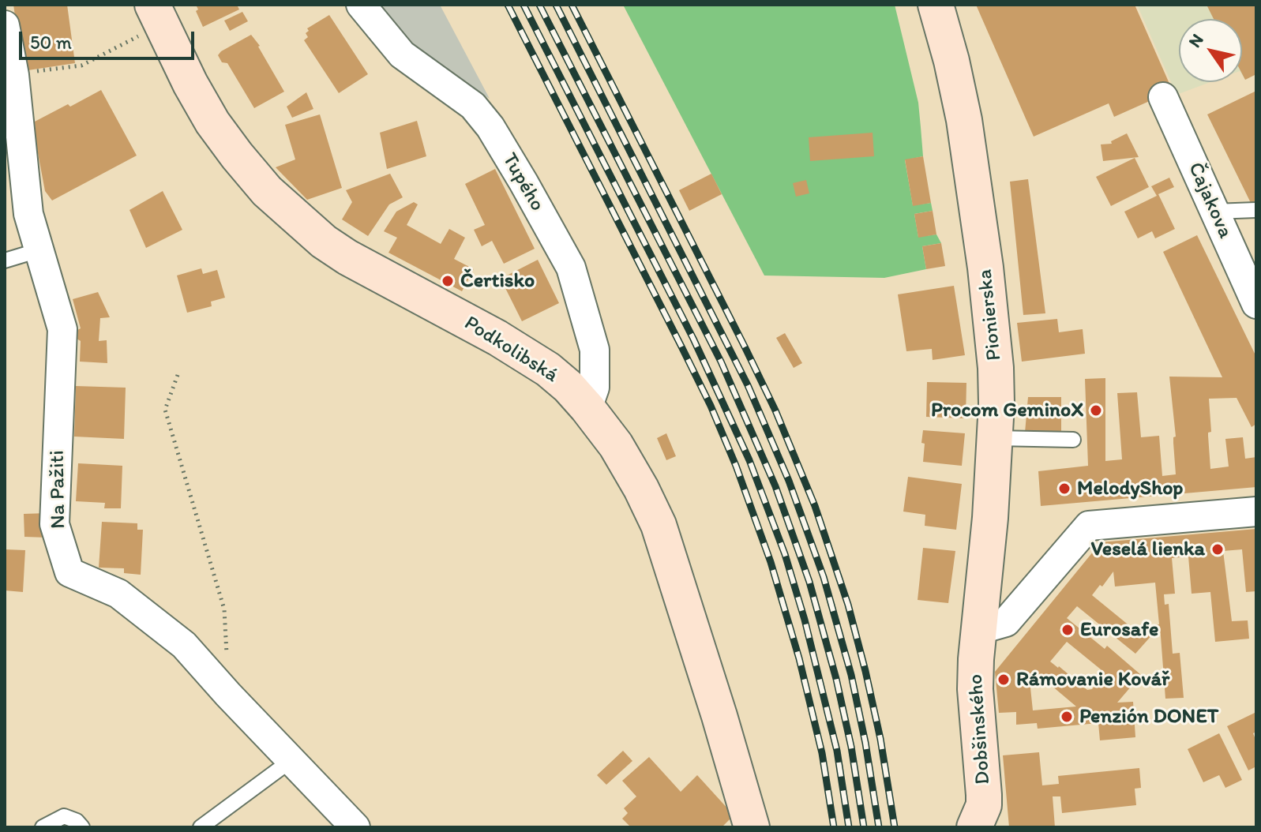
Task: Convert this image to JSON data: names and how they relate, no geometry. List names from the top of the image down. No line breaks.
{"streets":{"street":["Tupého","Čajakova","Pionierska","Podkolibská","Na Pažiti","Dobšinského"]},"crossings":[["Tupého","Podkolibská"],["Pionierska","Dobšinského"]],"places":["Čertisko","Procom GeminoX","MelodyShop","Veselá lienka","Eurosafe","Rámovanie Kovář","Penzión DONET"],"scale_bar":"50 m","north":"top left"}
